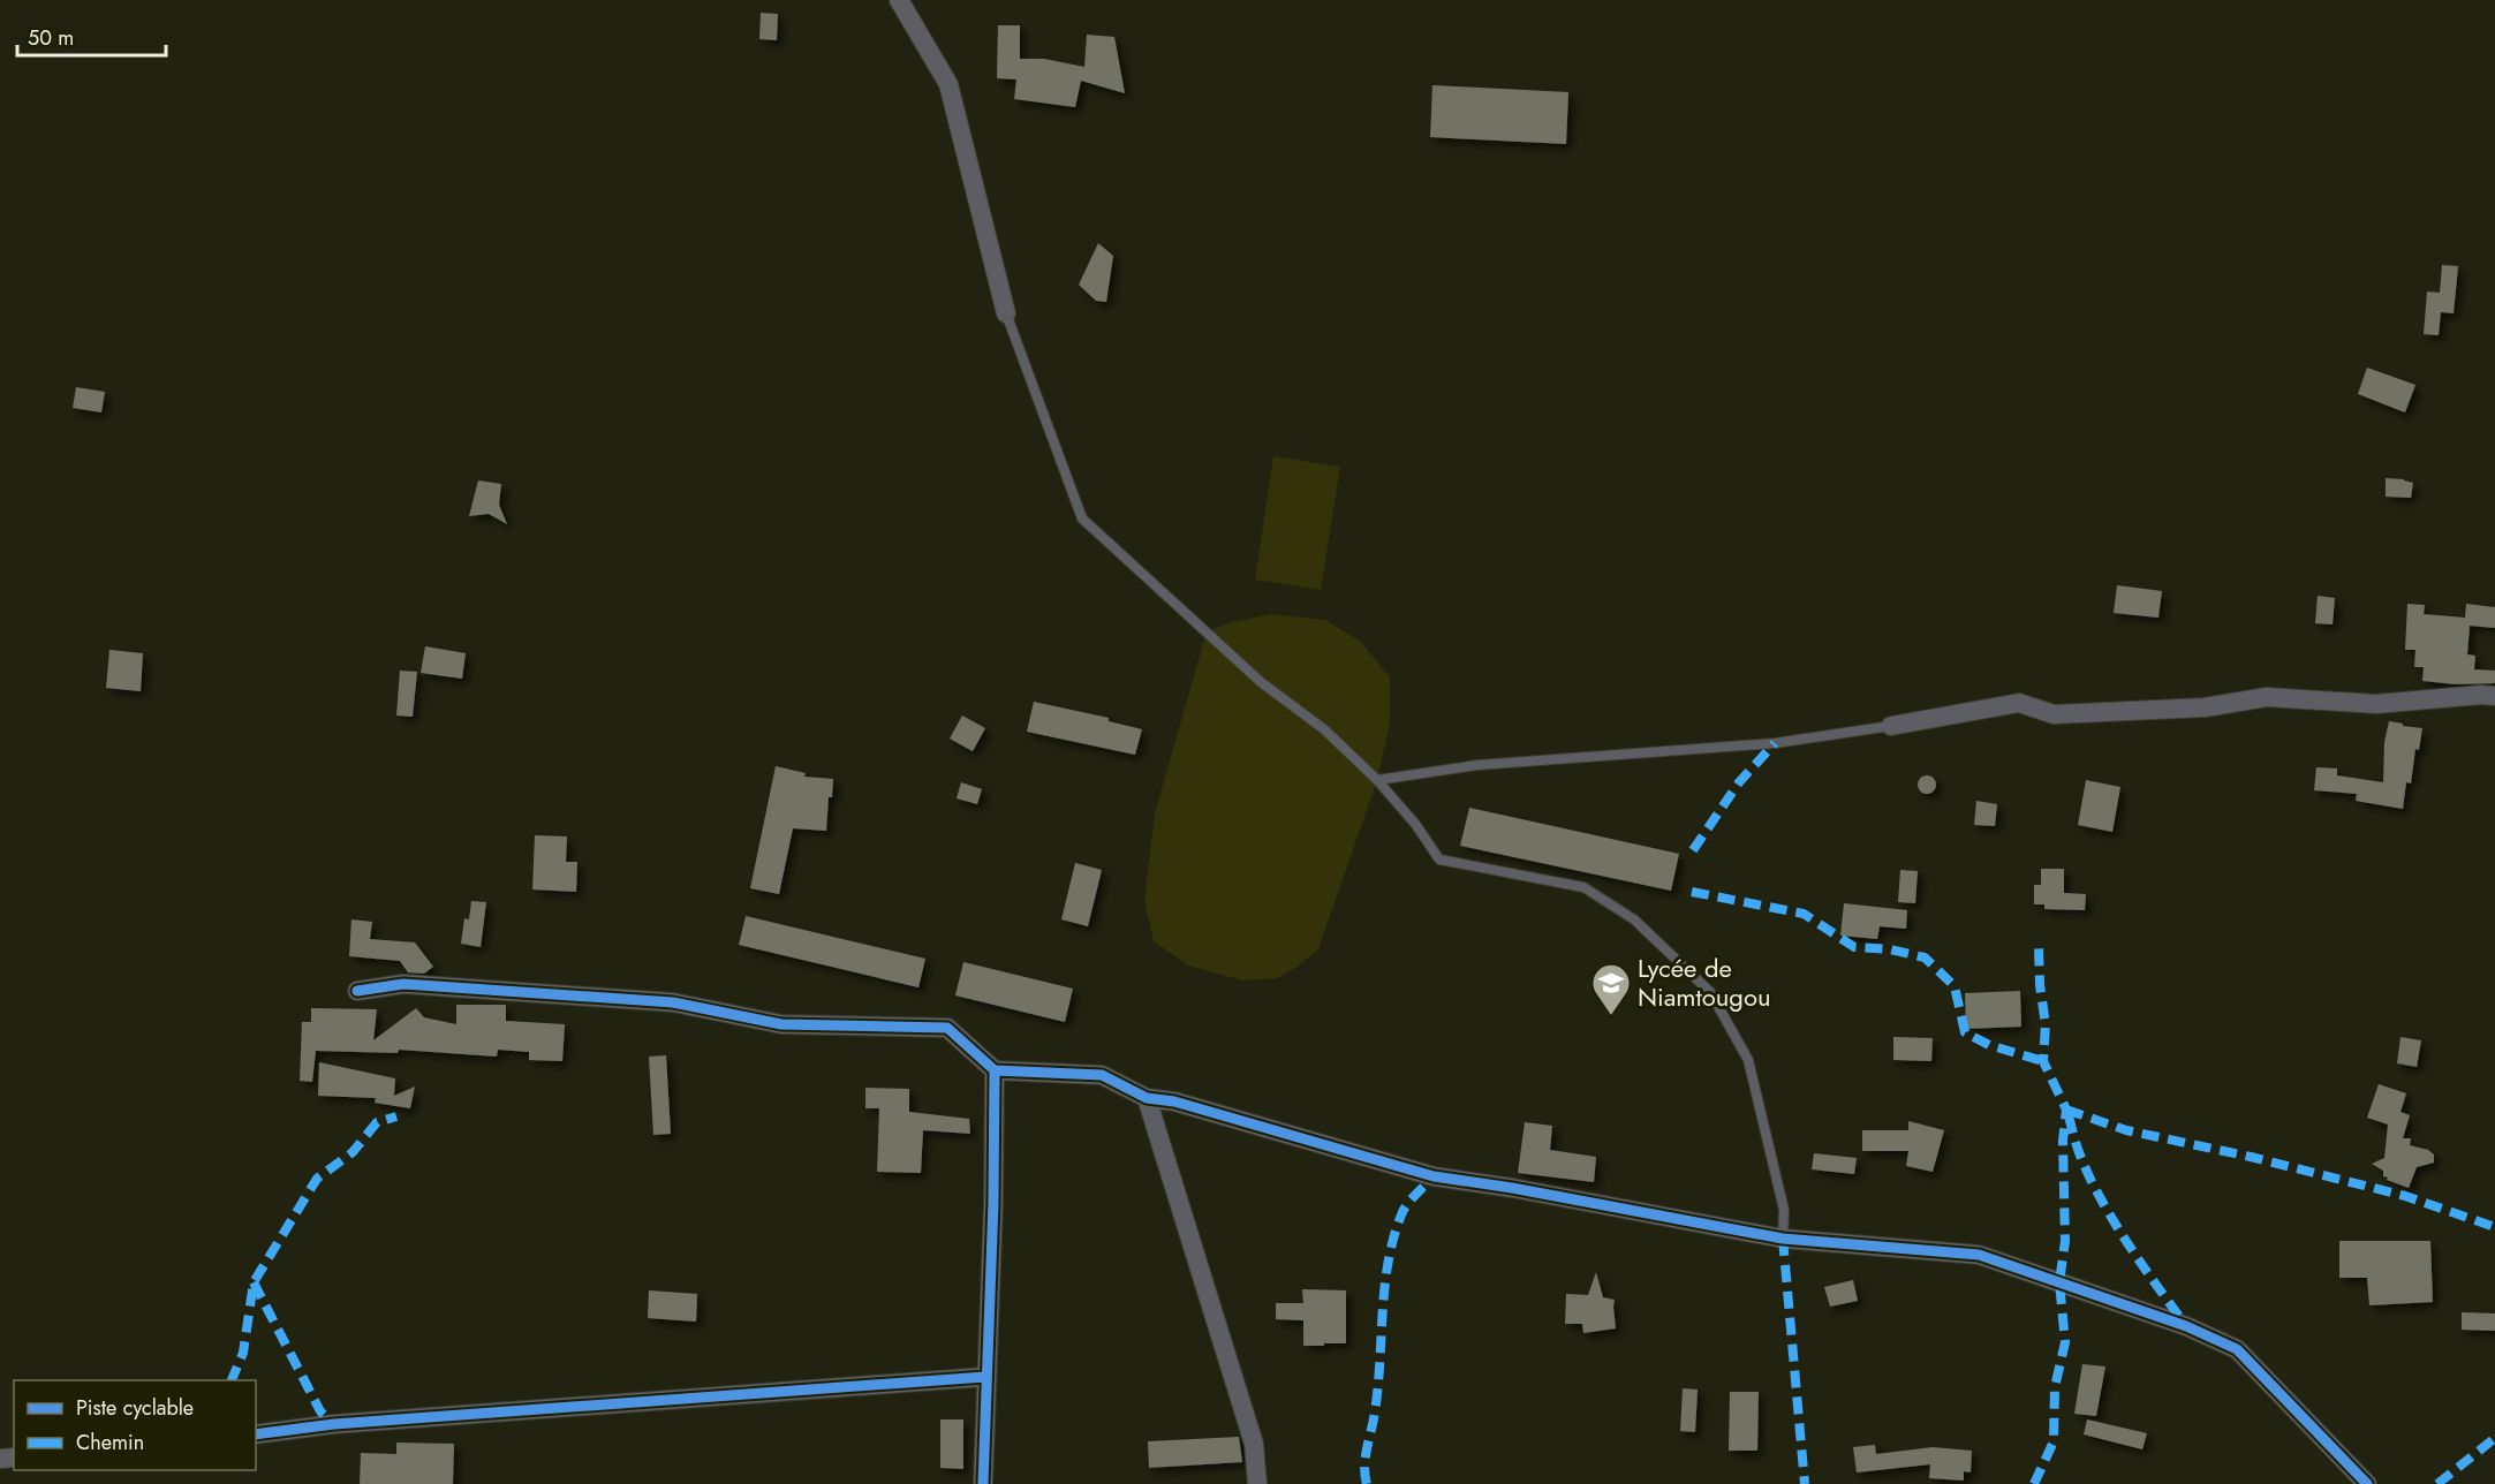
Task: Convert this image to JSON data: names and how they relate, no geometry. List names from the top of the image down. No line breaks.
{"places":{"school or university":["Lycée de Niamtougou"]},"legend":["Piste cyclable","Chemin"],"scale_bar":"50 m"}
